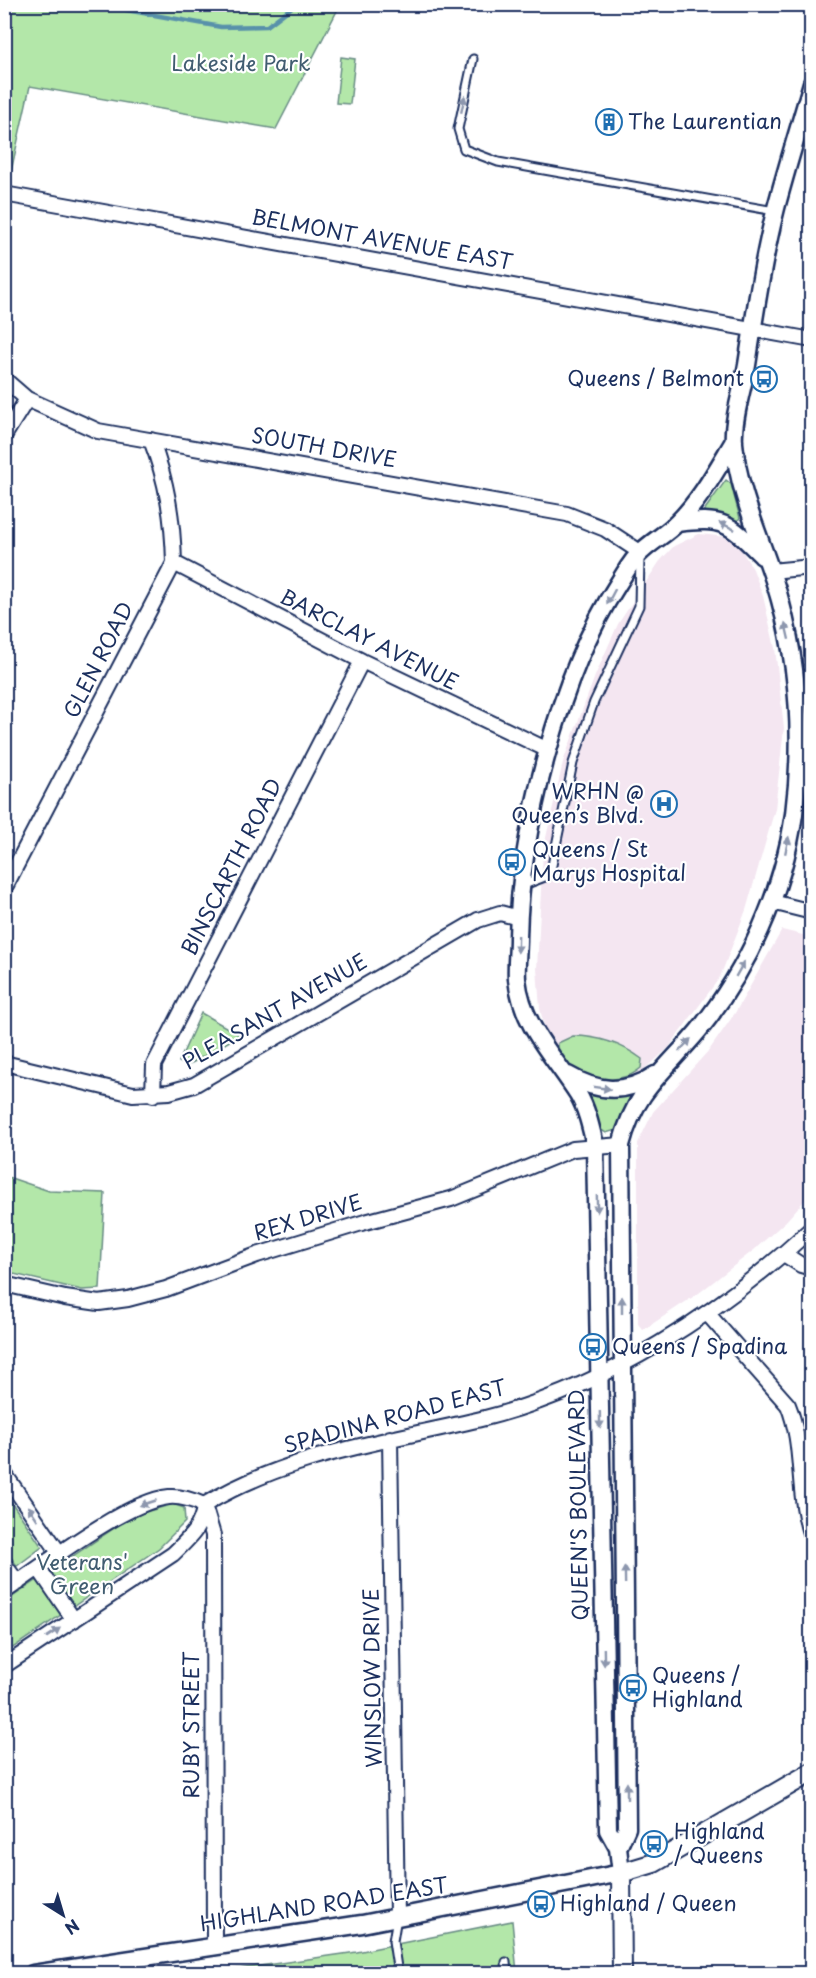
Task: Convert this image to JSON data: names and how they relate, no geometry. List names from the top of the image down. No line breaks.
{"streets":{"street":["BELMONT AVENUE EAST","SOUTH DRIVE","BARCLAY AVENUE","GLEN ROAD","BINSCARTH ROAD","PLEASANT AVENUE","REX DRIVE","SPADINA ROAD EAST","QUEEN'S BOULEVARD","WINSLOW DRIVE","RUBY STREET","HIGHLAND ROAD EAST"]},"crossings":[["BELMONT AVENUE EAST","QUEEN'S BOULEVARD"],["SOUTH DRIVE","GLEN ROAD"],["SOUTH DRIVE","QUEEN'S BOULEVARD"],["BARCLAY AVENUE","GLEN ROAD"],["BARCLAY AVENUE","BINSCARTH ROAD"],["BARCLAY AVENUE","QUEEN'S BOULEVARD"],["BINSCARTH ROAD","PLEASANT AVENUE"],["PLEASANT AVENUE","QUEEN'S BOULEVARD"],["REX DRIVE","QUEEN'S BOULEVARD"],["SPADINA ROAD EAST","QUEEN'S BOULEVARD"],["SPADINA ROAD EAST","WINSLOW DRIVE"],["SPADINA ROAD EAST","RUBY STREET"],["QUEEN'S BOULEVARD","HIGHLAND ROAD EAST"],["WINSLOW DRIVE","HIGHLAND ROAD EAST"],["RUBY STREET","HIGHLAND ROAD EAST"]],"parks":["Lakeside Park","Veterans' Green"],"places":{"building":["The Laurentian"],"bus stop":["Queens / Belmont","Queens / St Marys Hospital","Queens / Spadina","Queens / Highland","Highland / Queens","Highland / Queen"],"hospital":["WRHN @ Queen’s Blvd."]},"north":"bottom right"}
